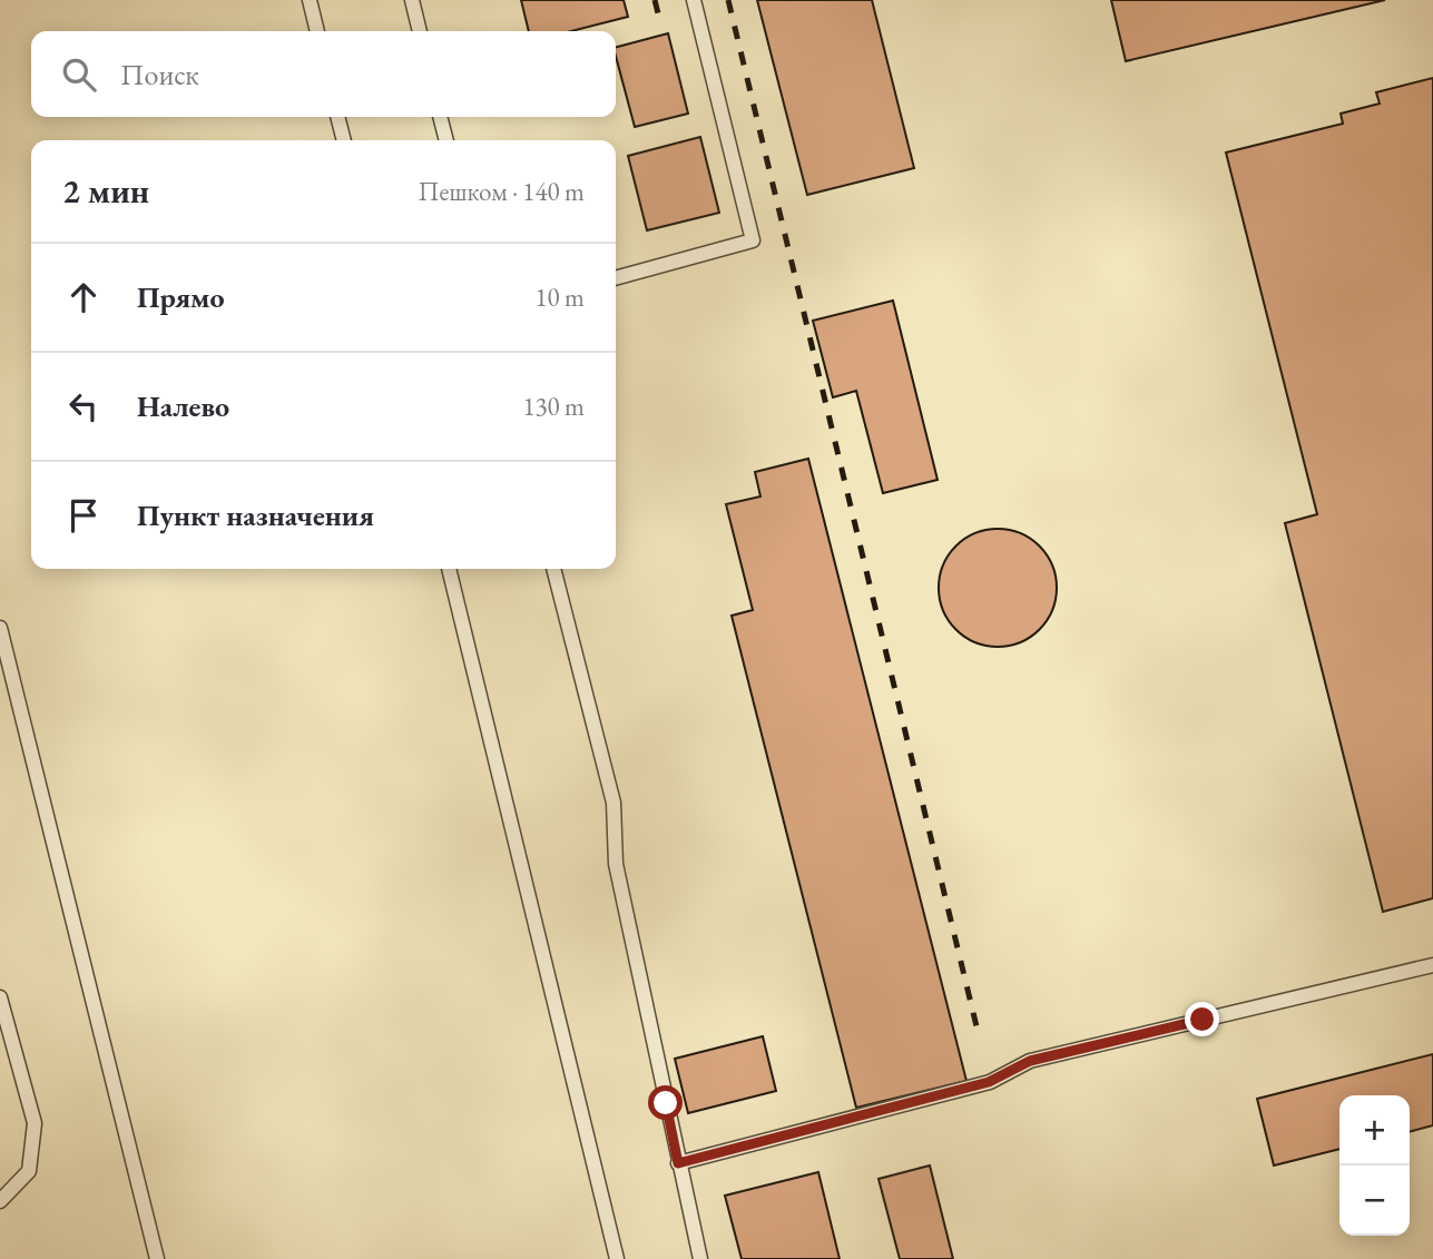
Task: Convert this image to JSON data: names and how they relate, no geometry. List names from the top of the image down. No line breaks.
{"page":{"search":"Поиск","heading":["2 мин","Пешком · 140 m"],"list":[["Прямо","10 m"],["Налево","130 m"],"Пункт назначения"],"map_buttons":["+","−"]}}
